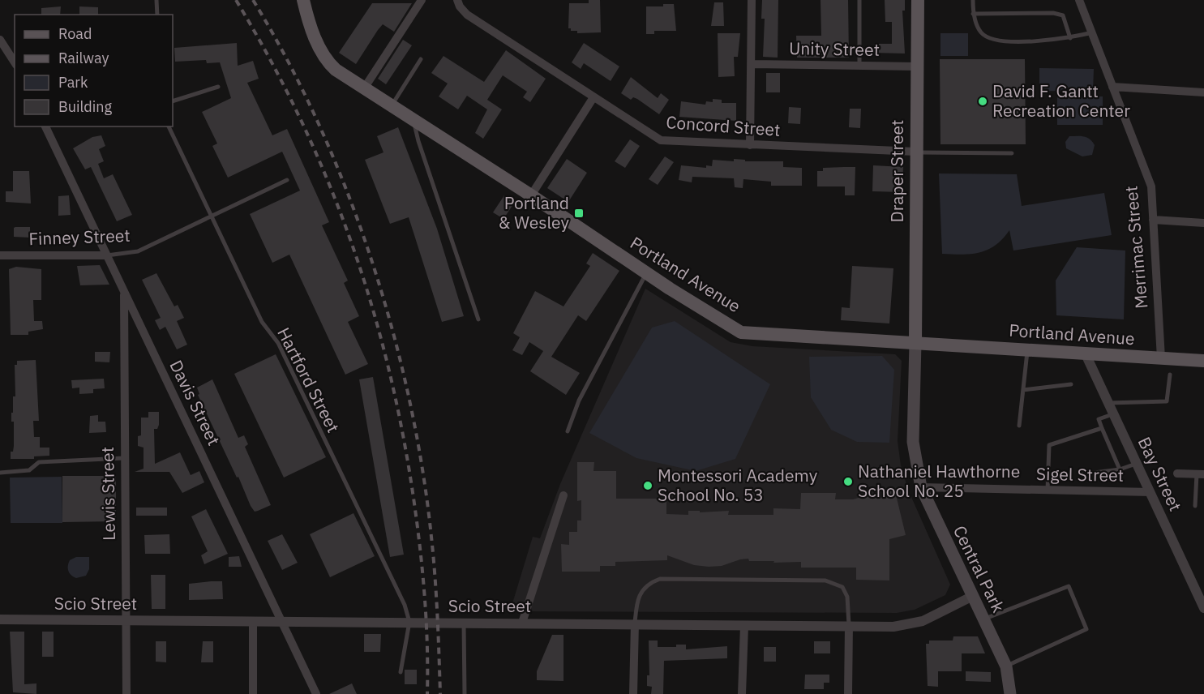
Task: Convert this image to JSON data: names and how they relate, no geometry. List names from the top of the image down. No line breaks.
{"streets":{"main road":["Draper Street","Portland Avenue","Central Park"],"street":["Unity Street","Concord Street","Finney Street","Merrimac Street","Davis Street","Bay Street","Sigel Street","Lewis Street","Scio Street"],"lane":["Hartford Street"]},"crossings":[["Unity Street","Draper Street"],["Concord Street","Draper Street"],["Draper Street","Portland Avenue"],["Draper Street","Central Park"],["Finney Street","Hartford Street"],["Finney Street","Davis Street"],["Merrimac Street","Portland Avenue"],["Portland Avenue","Bay Street"],["Portland Avenue","Central Park"],["Hartford Street","Scio Street"],["Davis Street","Lewis Street"],["Davis Street","Scio Street"],["Bay Street","Sigel Street"],["Sigel Street","Central Park"],["Lewis Street","Scio Street"],["Central Park","Scio Street"]],"places":{"other":["David F. Gantt Recreation Center","Nathaniel Hawthorne School No. 25","Montessori Academy School No. 53"],"transit":["Portland & Wesley"]},"legend":["Road","Railway","Park","Building"]}
